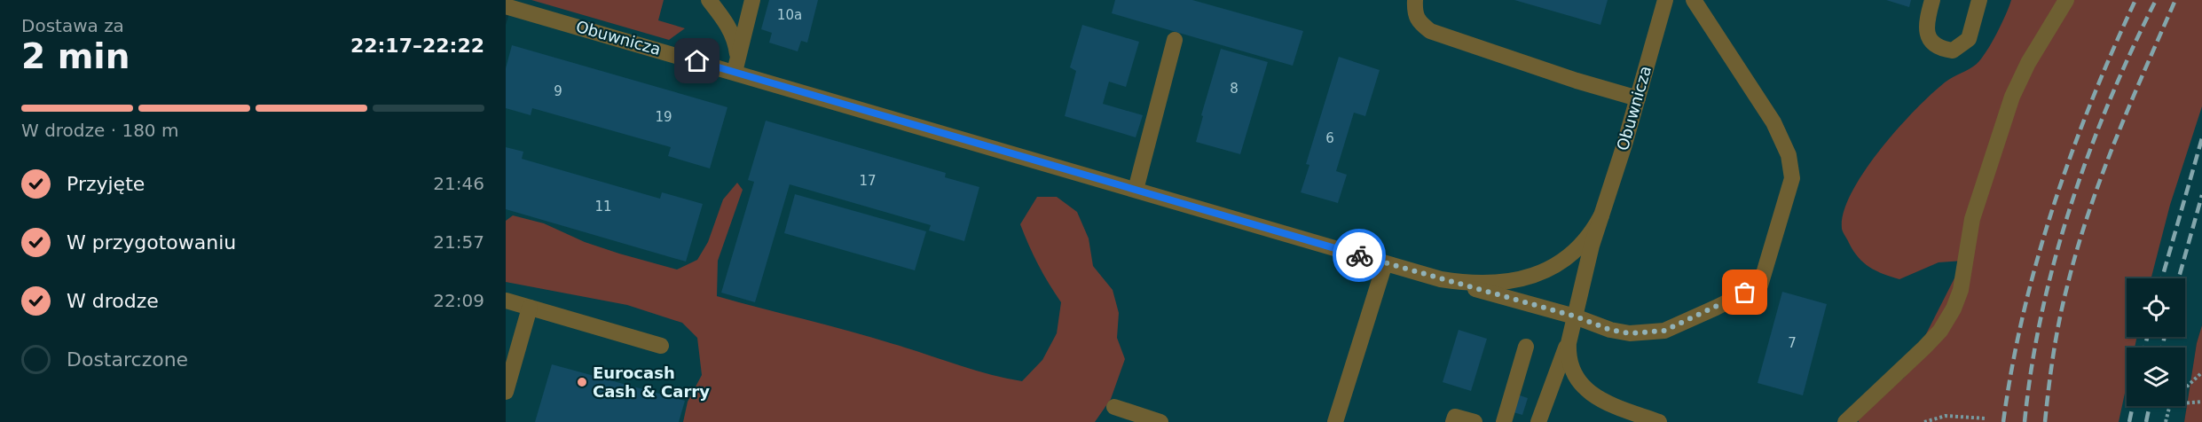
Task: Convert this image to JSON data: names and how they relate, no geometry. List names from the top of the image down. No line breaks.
{"streets":{"street":["Obuwnicza"]},"places":["Eurocash Cash & Carry"],"house_numbers":["10a","8","9","19","6","17","11","7"],"page":{"heading":["2 min","Dostawa za","22:17–22:22"],"bar":"W drodze · 180 m","list":[["Przyjęte","21:46"],["W przygotowaniu","21:57"],["W drodze","22:09"],"Dostarczone"]}}
